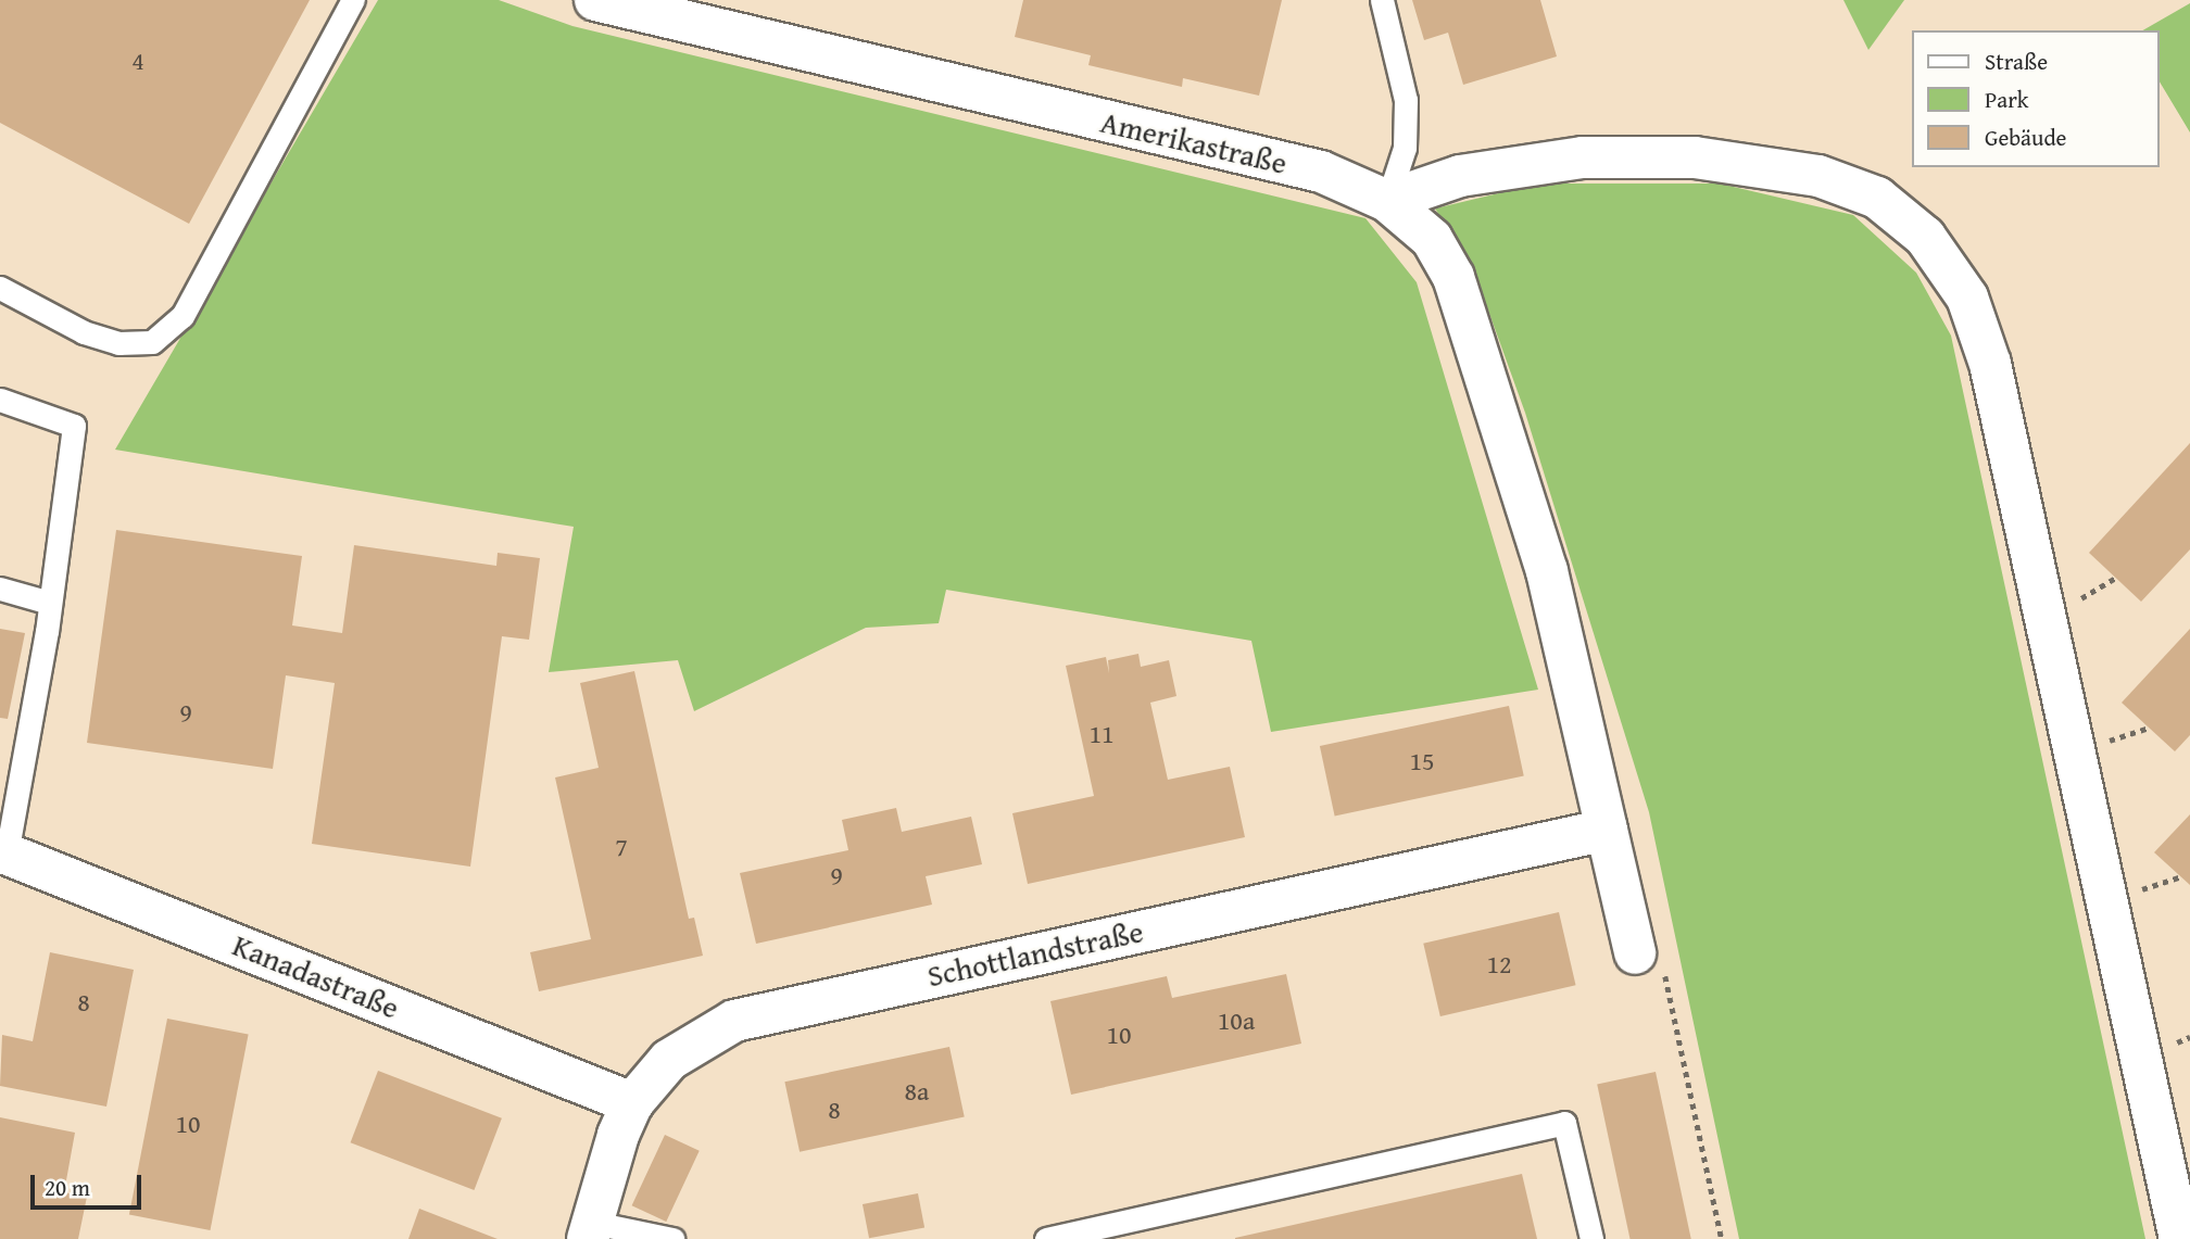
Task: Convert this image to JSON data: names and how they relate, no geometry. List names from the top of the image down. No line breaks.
{"streets":{"street":["Amerikastraße","Schottlandstraße","Kanadastraße"]},"crossings":[["Amerikastraße","Schottlandstraße"],["Schottlandstraße","Kanadastraße"]],"house_numbers":["4","9","11","15","7","9","12","8","10a","10","8a","8","10"],"legend":["Straße","Park","Gebäude"],"scale_bar":"20 m"}
